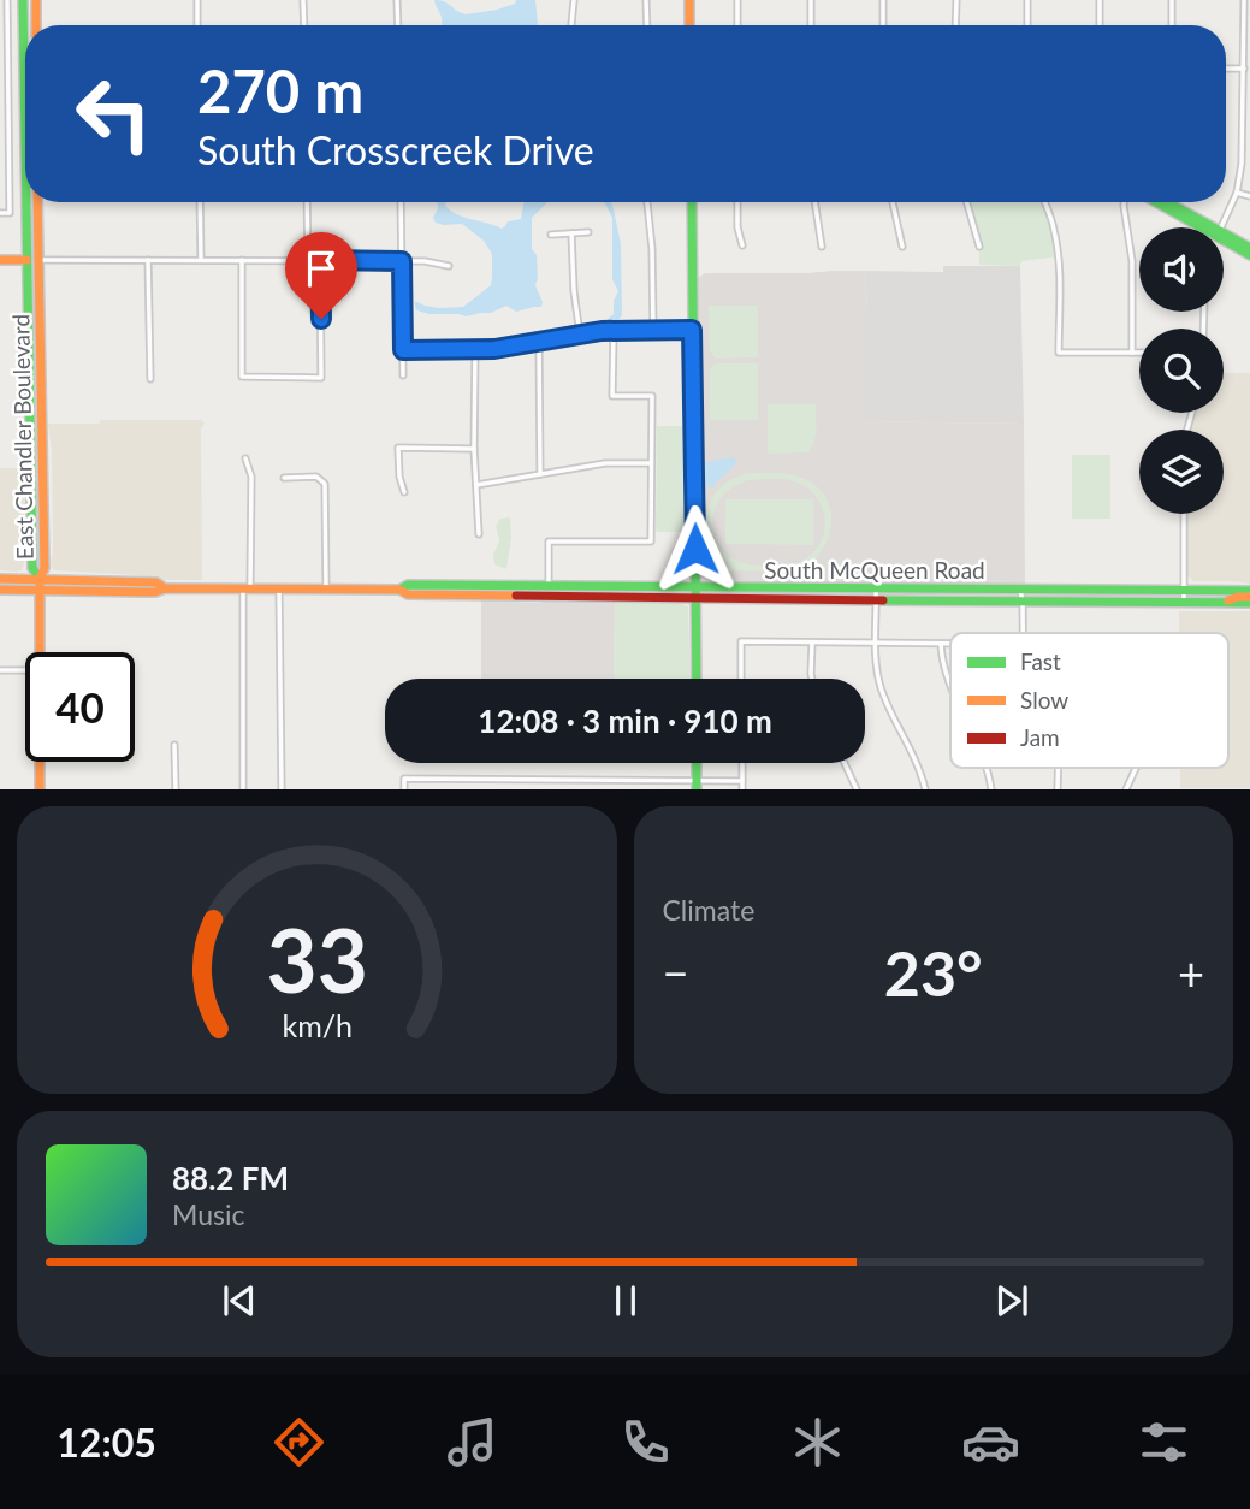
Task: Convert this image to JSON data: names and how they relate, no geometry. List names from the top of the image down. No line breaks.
{"streets":{"main road":["East Chandler Boulevard","South McQueen Road"]},"legend":["Fast","Slow","Jam"],"page":{"turn":["270 m","South Crosscreek Drive"],"limit":"40","trip":"12:08 · 3 min · 910 m","tile":"Climate","heat":["−","23°","+"],"song":["88.2 FM","Music"],"tabs":"12:05","gauge":["33","km/h"]}}
